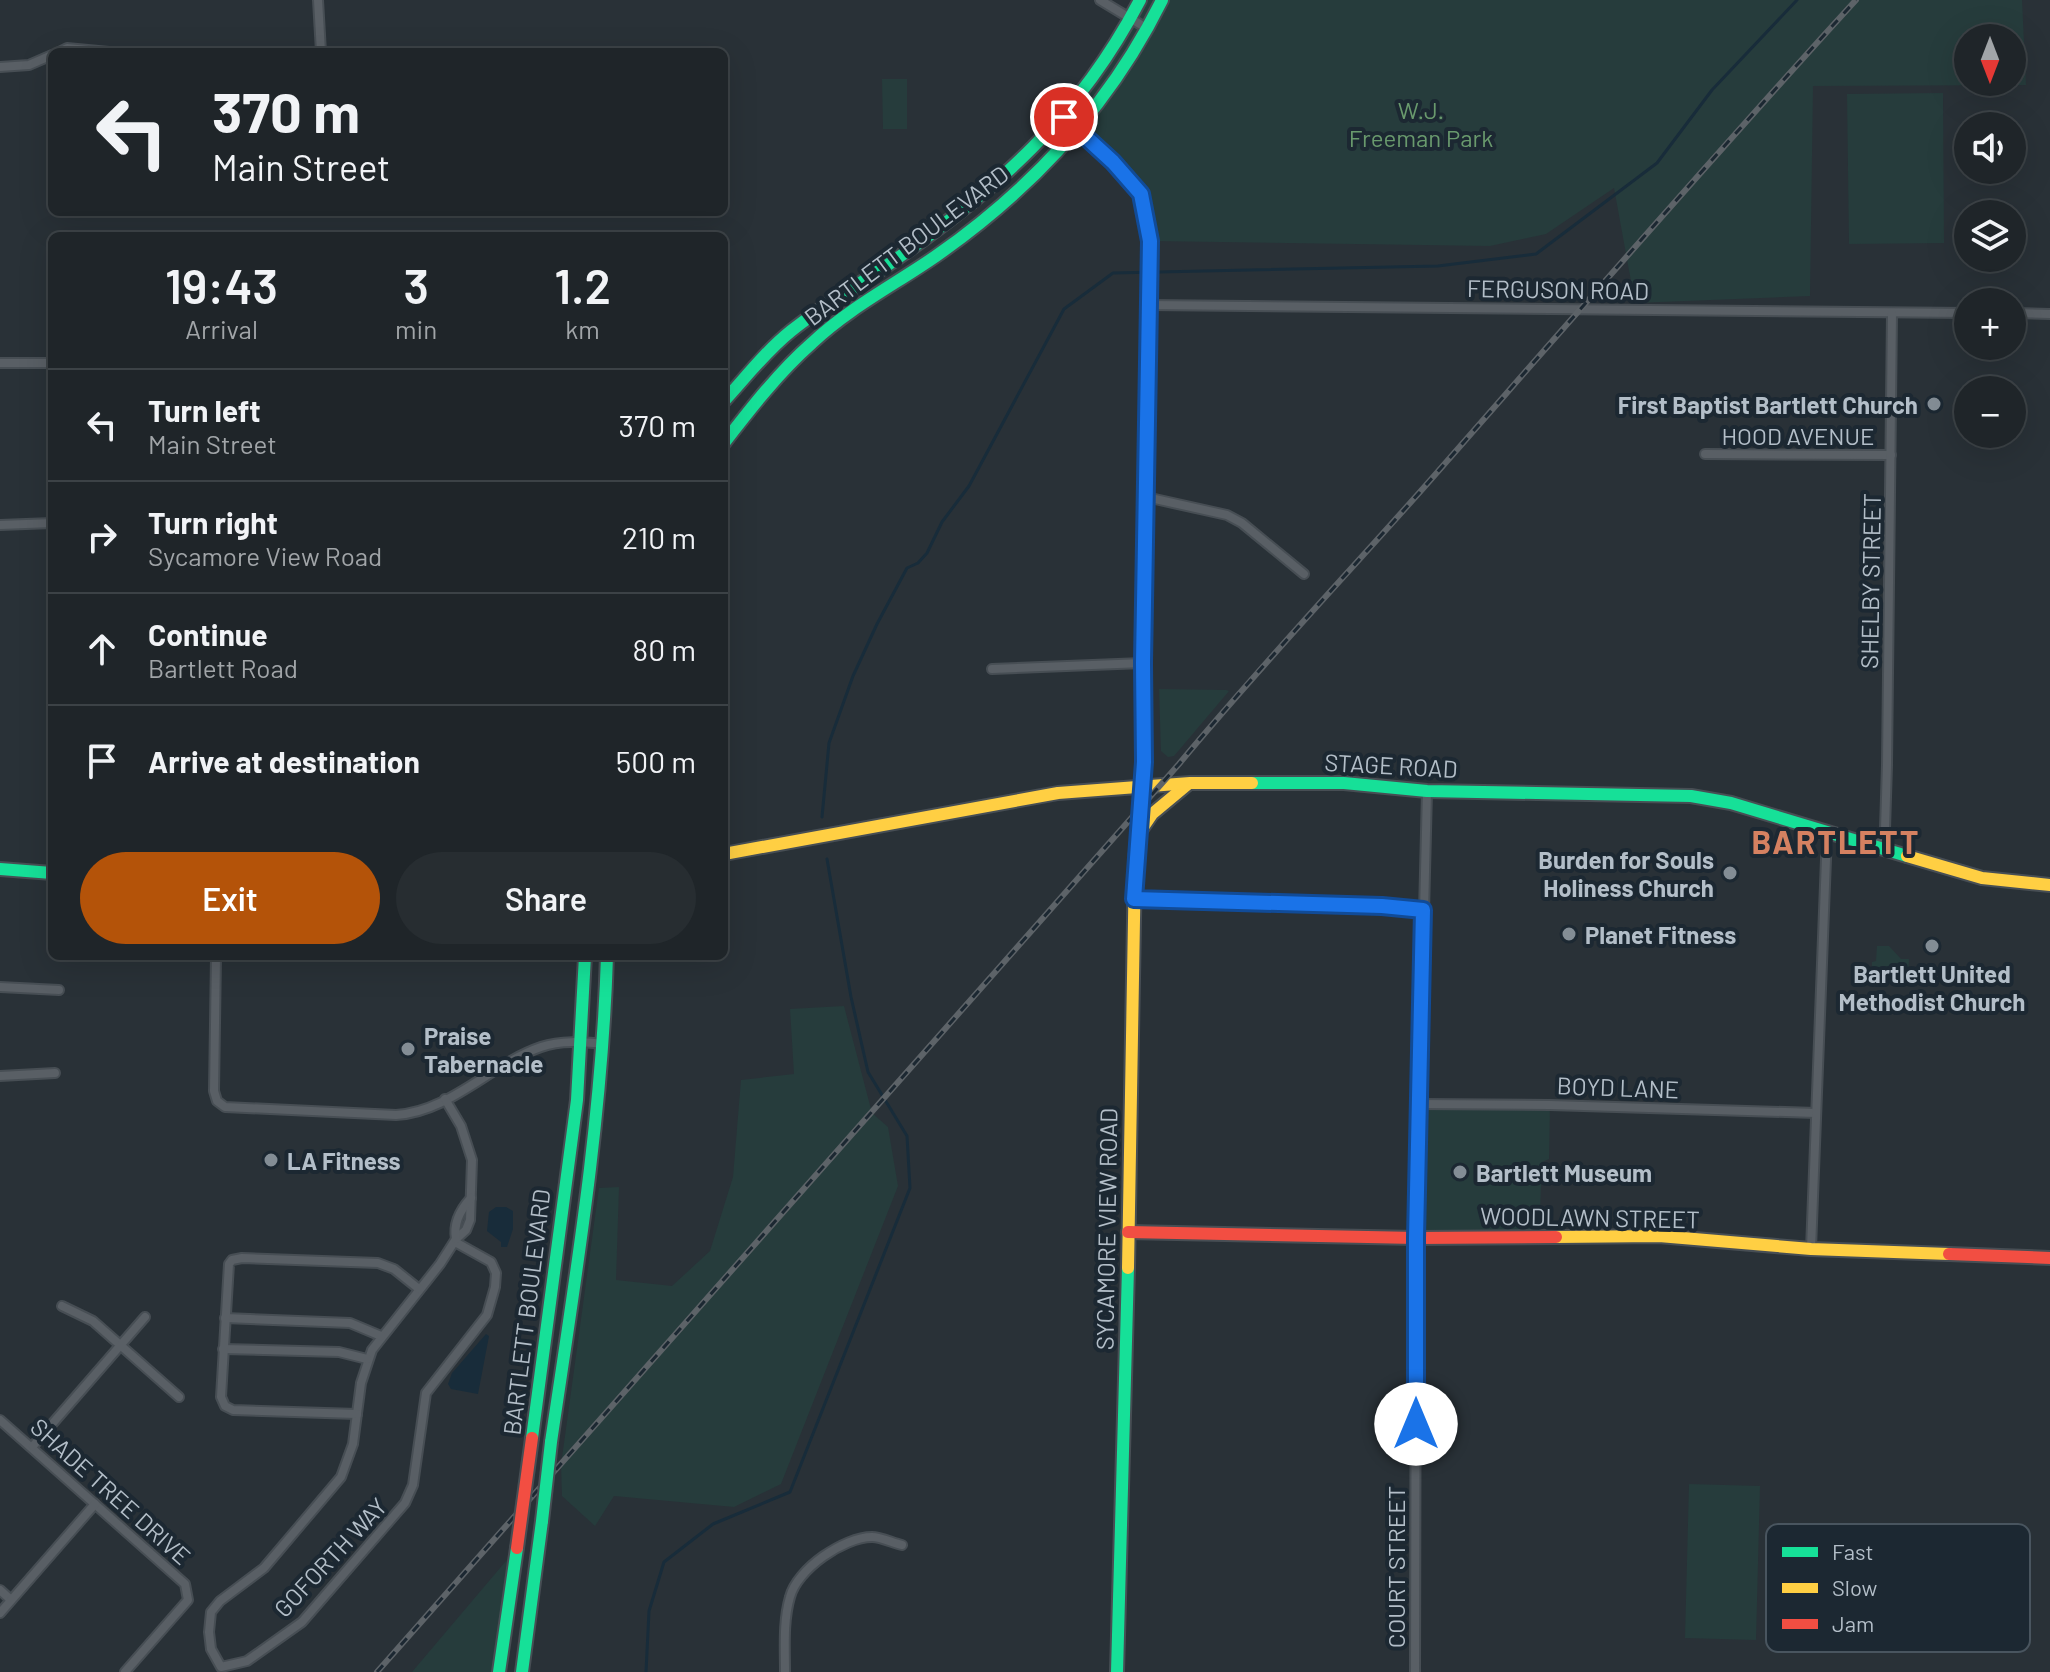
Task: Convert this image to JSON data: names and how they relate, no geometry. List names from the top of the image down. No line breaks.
{"streets":{"main road":["BARTLETT BOULEVARD","STAGE ROAD","WOODLAWN STREET","SYCAMORE VIEW ROAD"],"street":["FERGUSON ROAD","HOOD AVENUE","SHELBY STREET","BOYD LANE","SHADE TREE DRIVE","GOFORTH WAY","COURT STREET"]},"crossings":[["FERGUSON ROAD","SHELBY STREET"],["HOOD AVENUE","SHELBY STREET"],["SHELBY STREET","STAGE ROAD"],["STAGE ROAD","SYCAMORE VIEW ROAD"],["STAGE ROAD","COURT STREET"],["BOYD LANE","COURT STREET"],["WOODLAWN STREET","SYCAMORE VIEW ROAD"],["WOODLAWN STREET","COURT STREET"]],"districts":["BARTLETT"],"parks":["W.J. Freeman Park"],"places":["First Baptist Bartlett Church","Burden for Souls Holiness Church","Planet Fitness","Bartlett United Methodist Church","Praise Tabernacle","LA Fitness","Bartlett Museum"],"legend":["Fast","Slow","Jam"],"north":"bottom","page":{"map_buttons":["+","−"],"turn":["370 m","Main Street"],"eta":["19:43","Arrival","3","min","1.2","km"],"list":[{"name":"Turn left","note":"Main Street","value":"370 m"},{"name":"Turn right","note":"Sycamore View Road","value":"210 m"},{"name":"Continue","note":"Bartlett Road","value":"80 m"},{"name":"Arrive at destination","value":"500 m"}],"buttons":["Exit","Share"]}}
